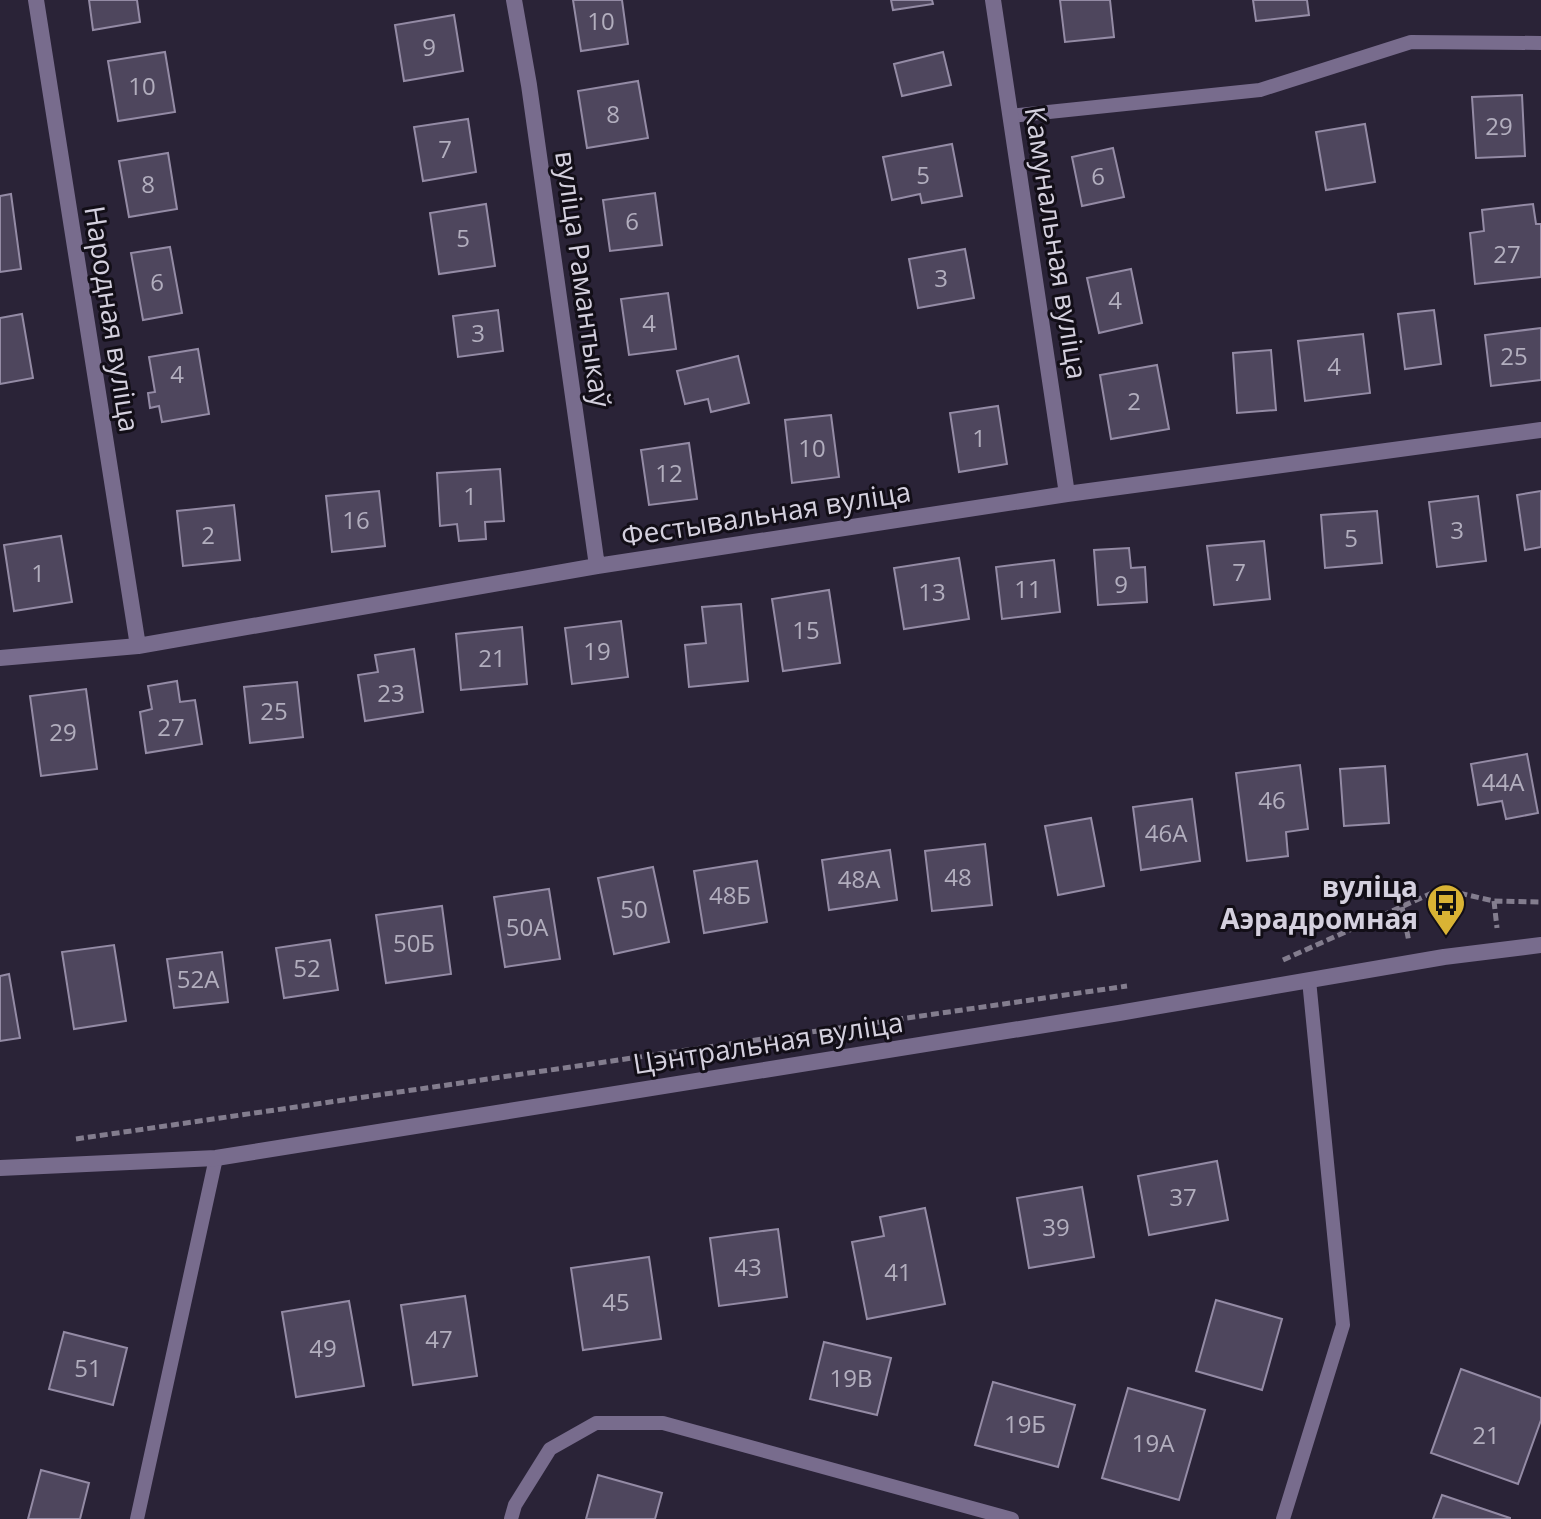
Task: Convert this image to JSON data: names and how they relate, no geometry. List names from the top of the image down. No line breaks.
{"streets":{"street":["Камунальная вуліца","вуліца Рамантыкаў","Народная вуліца","Фестывальная вуліца","Цэнтральная вуліца"]},"crossings":[["Камунальная вуліца","Фестывальная вуліца"],["вуліца Рамантыкаў","Фестывальная вуліца"],["Народная вуліца","Фестывальная вуліца"]],"places":{"bus stop":["вуліца Аэрадромная"]},"house_numbers":["10","9","10","8","29","7","5","6","8","6","5","27","3","6","4","4","3","25","4","4","2","1","10","12","1","16","3","2","5","7","1","9","11","13","15","19","21","23","25","27","29","44А","46","46А","48","48А","48Б","50","50А","50Б","52","52А","37","39","43","41","45","47","49","51","19В","19Б","21","19А"]}
